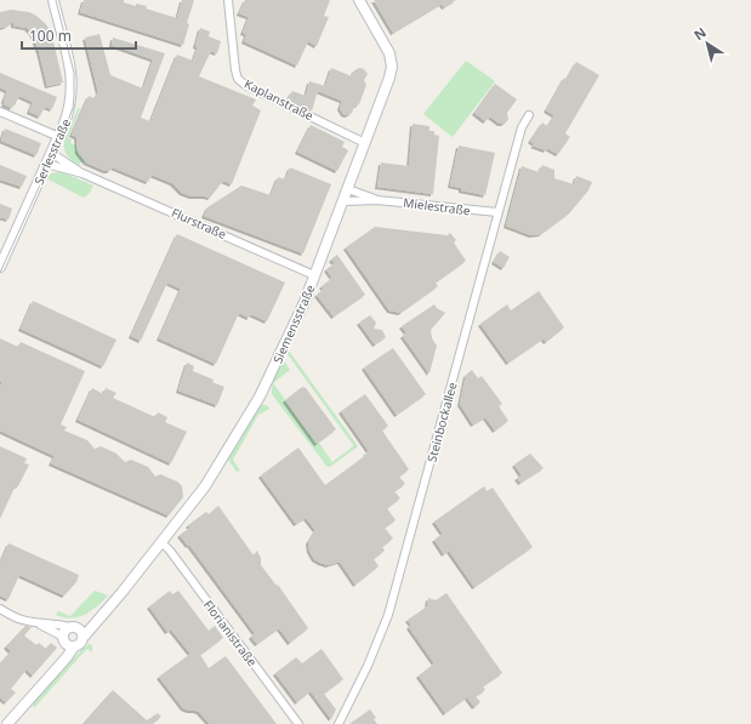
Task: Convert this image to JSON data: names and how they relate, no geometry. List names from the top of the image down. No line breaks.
{"streets":{"street":["Kaplanstraße","Serlesstraße","Mielestraße","Flurstraße","Siemensstraße","Steinbockallee","Florianistraße"]},"crossings":[["Kaplanstraße","Siemensstraße"],["Serlesstraße","Flurstraße"],["Mielestraße","Siemensstraße"],["Mielestraße","Steinbockallee"],["Flurstraße","Siemensstraße"],["Siemensstraße","Florianistraße"]],"scale_bar":"100 m","north":"top left"}
